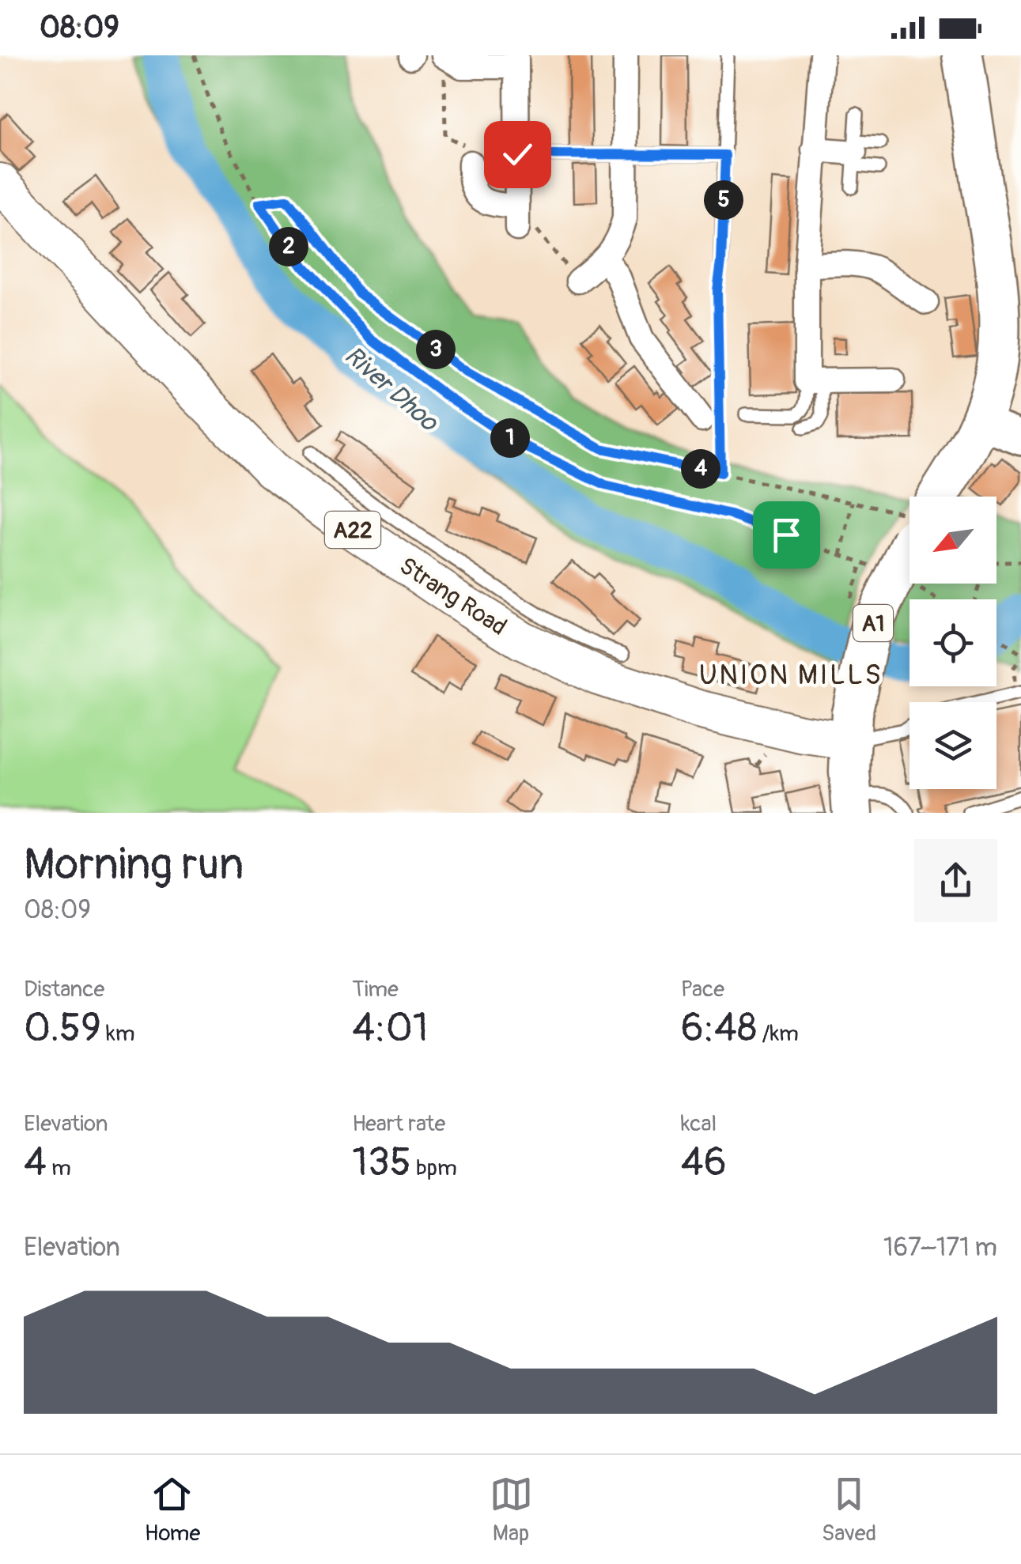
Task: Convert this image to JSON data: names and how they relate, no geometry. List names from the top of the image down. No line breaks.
{"streets":{"highway":["A1"],"main road":["A22","Strang Road"]},"crossings":[["Strang Road","A1"]],"districts":["UNION MILLS"],"water":["River Dhoo"],"north":"bottom left","page":{"status":"08:09","pins":["5","2","3","1","4"],"heading":["Morning run","08:09"],"stats":[["Distance","0.59 km"],["Time","4:01"],["Pace","6:48 /km"],["Elevation","4 m"],["Heart rate","135 bpm"],["kcal","46"]],"chart":["Elevation","167–171 m"],"tabs":["Home","Map","Saved"]}}
